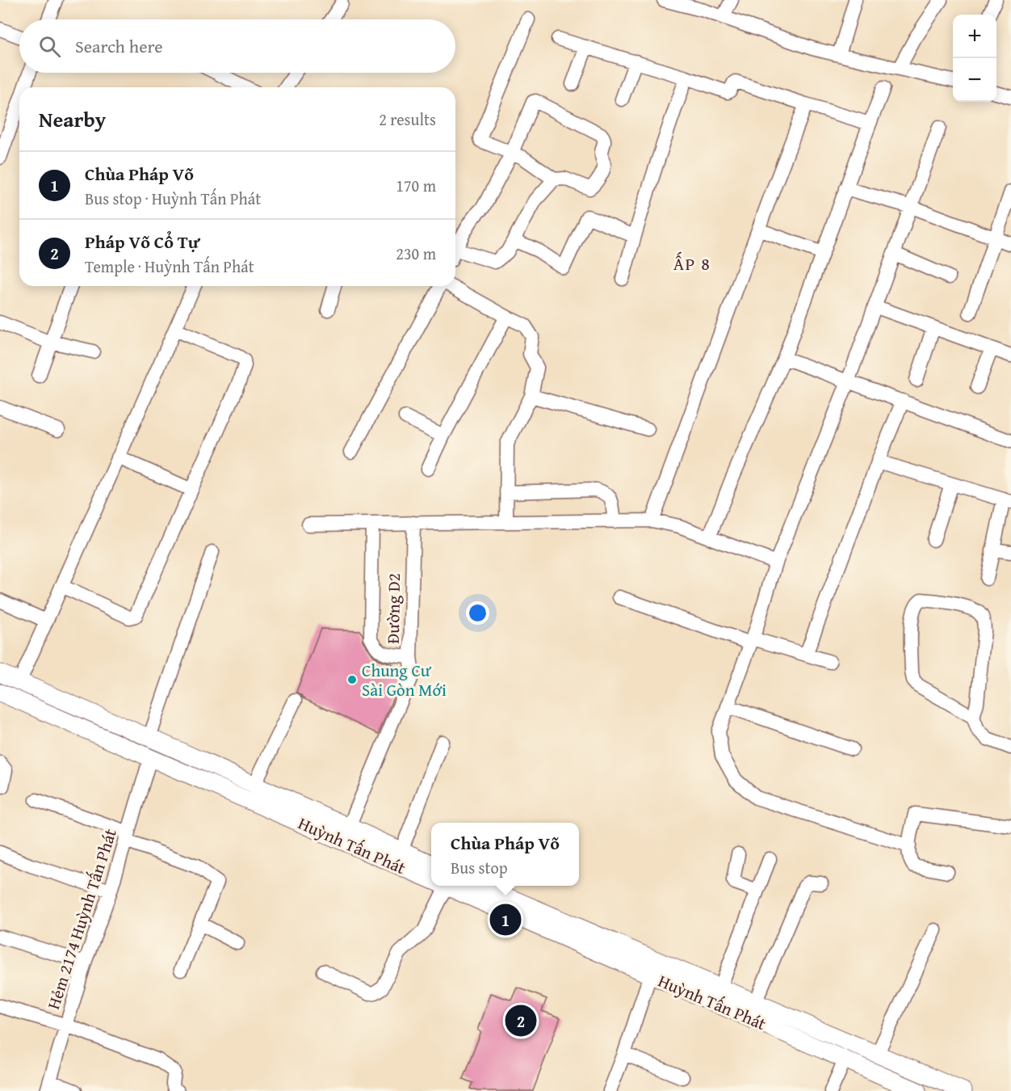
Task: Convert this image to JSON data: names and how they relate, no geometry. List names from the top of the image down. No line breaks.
{"streets":{"main road":["Huỳnh Tấn Phát"],"street":["Đường D2","Hẻm 2174 Huỳnh Tấn Phát"]},"crossings":[["Đường D2","Huỳnh Tấn Phát"],["Huỳnh Tấn Phát","Hẻm 2174 Huỳnh Tấn Phát"]],"districts":["ẤP 8"],"places":["Chung Cư Sài Gòn Mới"],"page":{"map_buttons":["+","−"],"search":"Search here","heading":["Nearby","2 results"],"list":[{"mark":"1","name":"Chùa Pháp Võ","note":"Bus stop · Huỳnh Tấn Phát","value":"170 m"},{"mark":"2","name":"Pháp Võ Cổ Tự","note":"Temple · Huỳnh Tấn Phát","value":"230 m"}],"popup":["Chùa Pháp Võ","Bus stop"],"pins":["1","2"]}}
